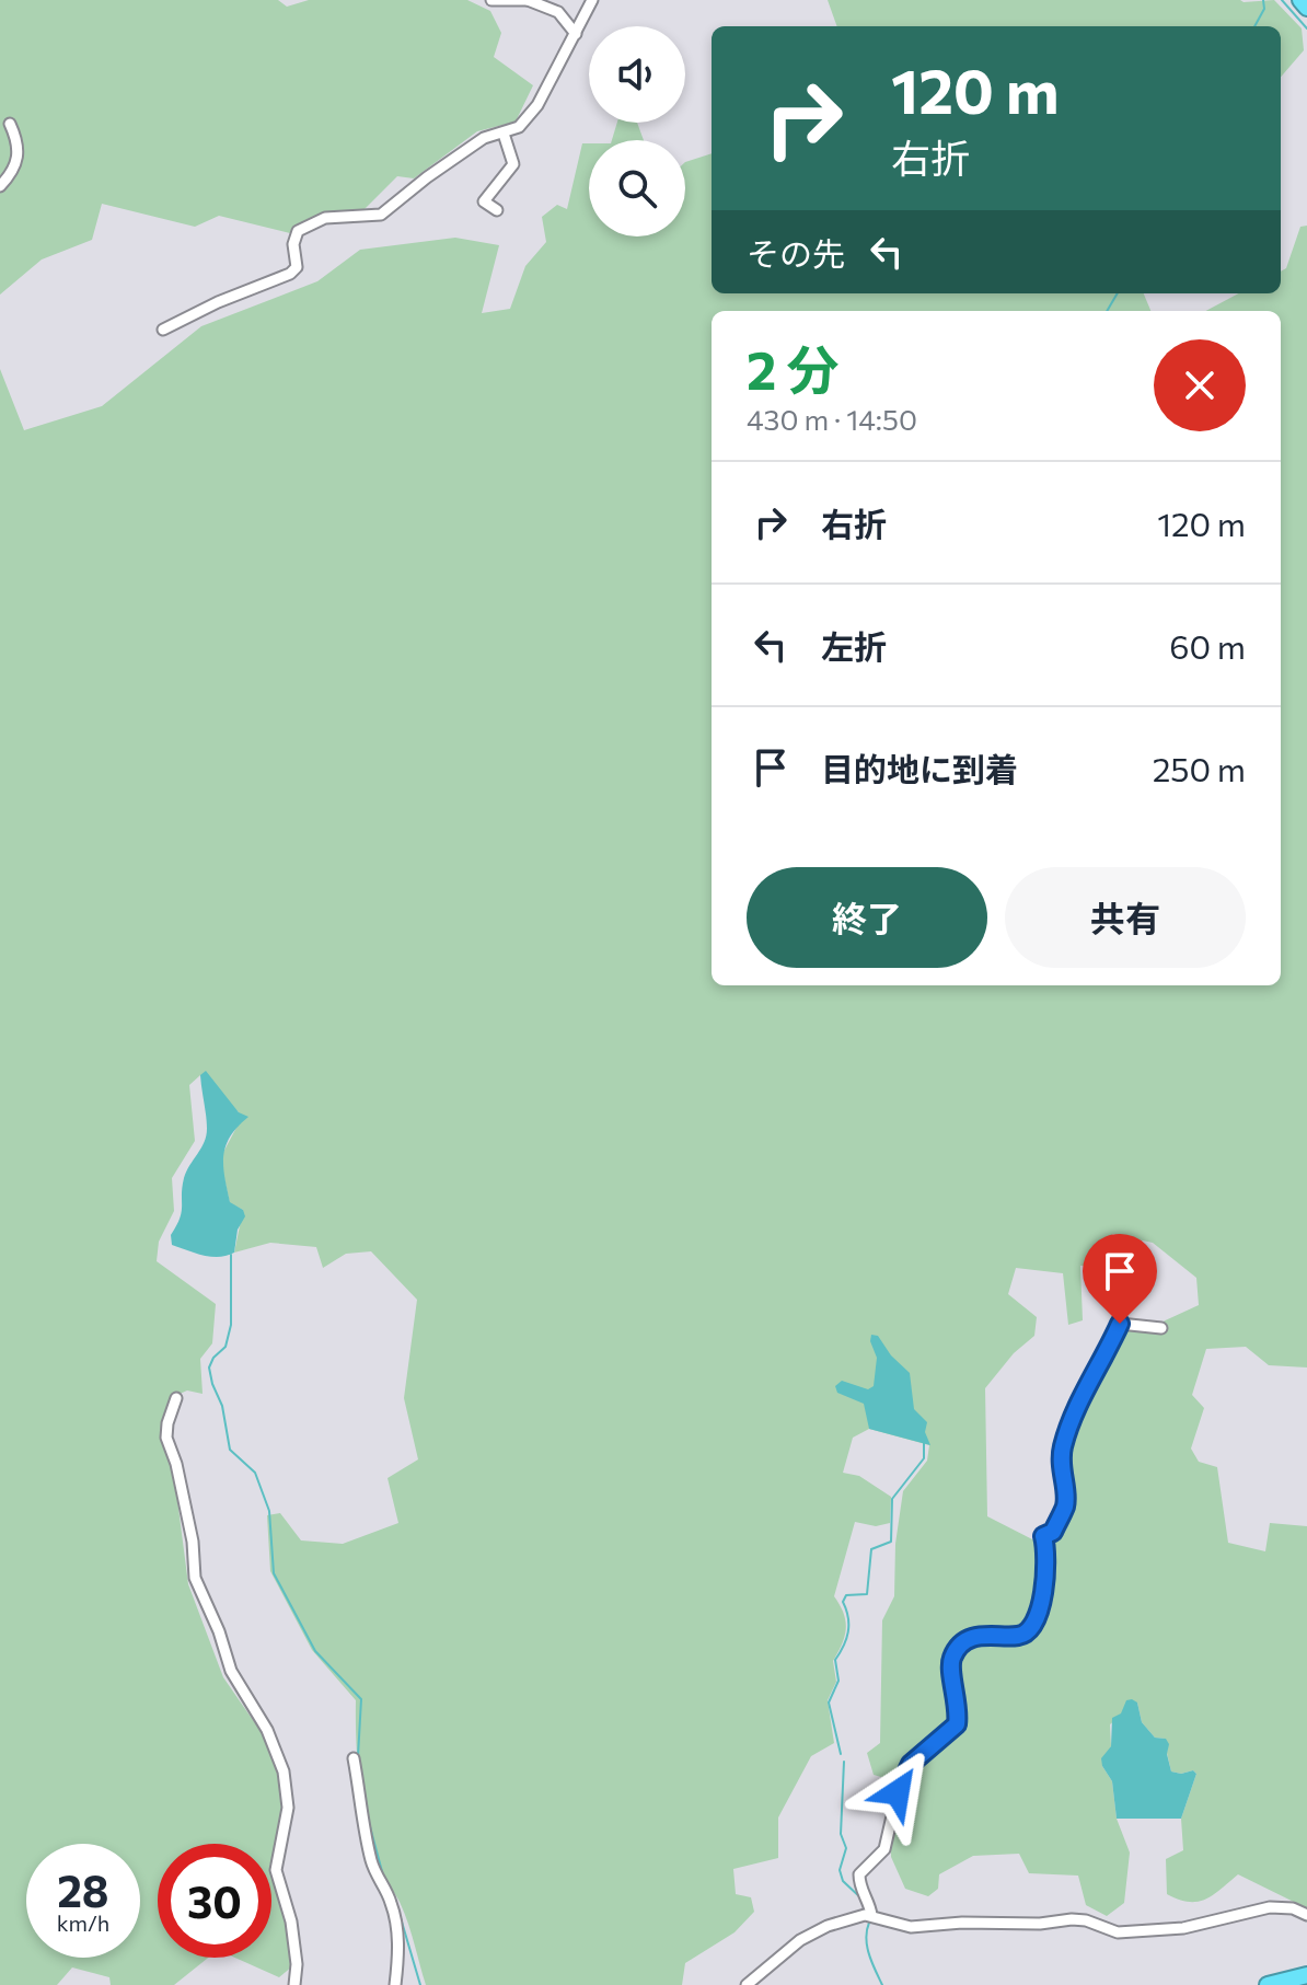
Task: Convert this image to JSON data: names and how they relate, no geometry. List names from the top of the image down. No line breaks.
{"page":{"turn":["120 m","右折"],"then":"その先","heading":["2 分","430 m · 14:50"],"list":[{"name":"右折","value":"120 m"},{"name":"左折","value":"60 m"},{"name":"目的地に到着","value":"250 m"}],"buttons":["終了","共有"],"speed":"28 km/h","limit":"30"}}
